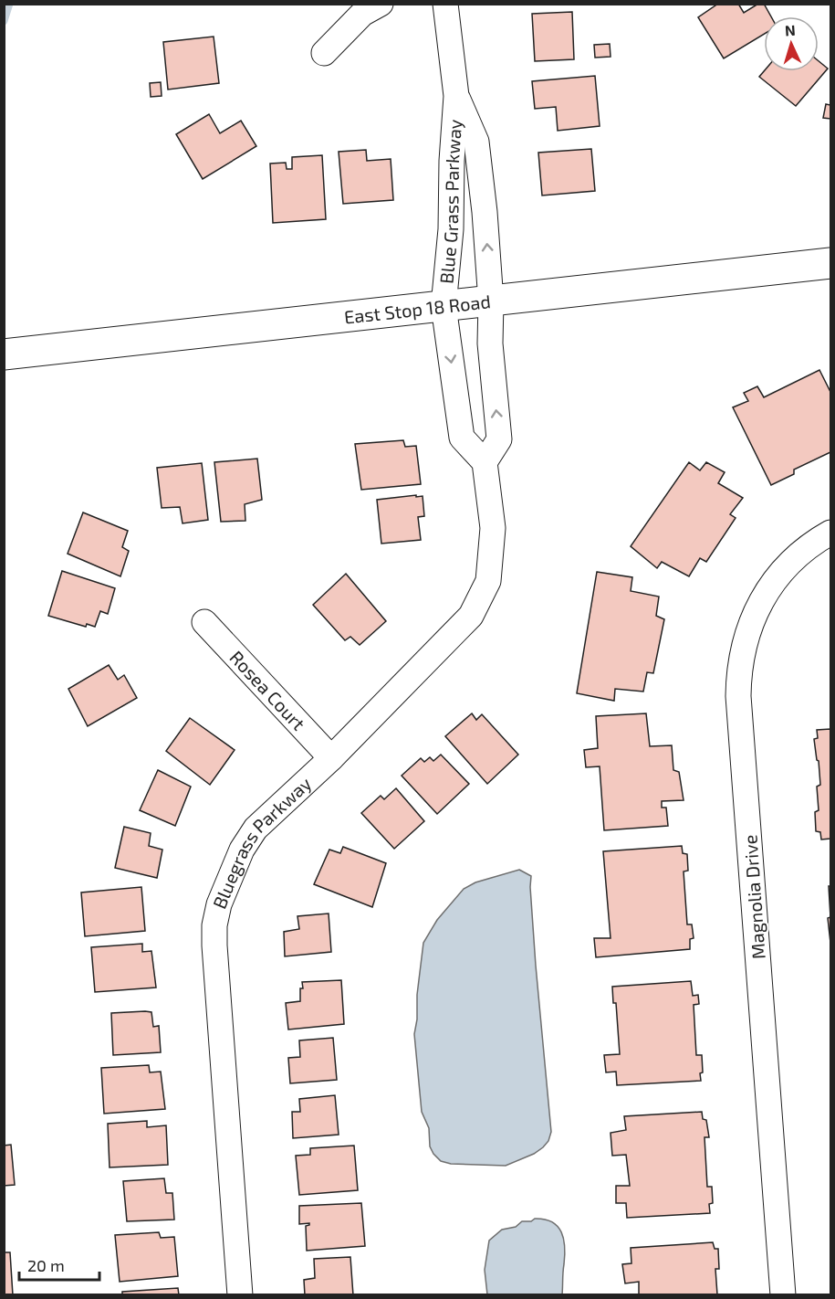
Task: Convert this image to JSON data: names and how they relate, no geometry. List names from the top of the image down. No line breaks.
{"streets":{"street":["Blue Grass Parkway","East Stop 18 Road","Rosea Court","Bluegrass Parkway","Magnolia Drive"]},"crossings":[["Blue Grass Parkway","East Stop 18 Road"],["Rosea Court","Bluegrass Parkway"]],"scale_bar":"20 m","north":"top"}
